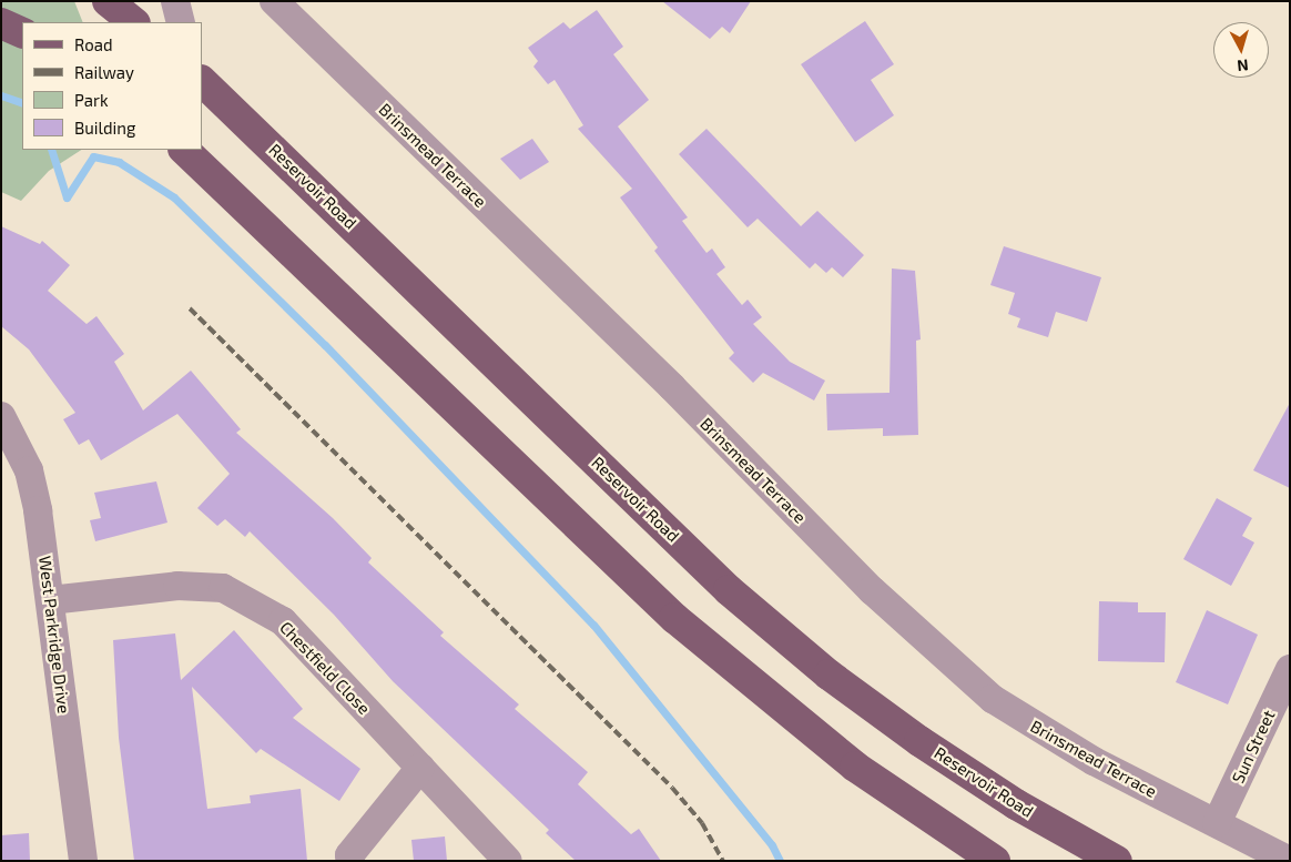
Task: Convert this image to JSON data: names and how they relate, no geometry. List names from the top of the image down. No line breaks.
{"streets":{"main road":["Reservoir Road"],"street":["Brinsmead Terrace","West Parkridge Drive","Chestfield Close","Sun Street"]},"crossings":[["Brinsmead Terrace","Sun Street"],["West Parkridge Drive","Chestfield Close"]],"legend":["Road","Railway","Park","Building"],"north":"bottom"}
